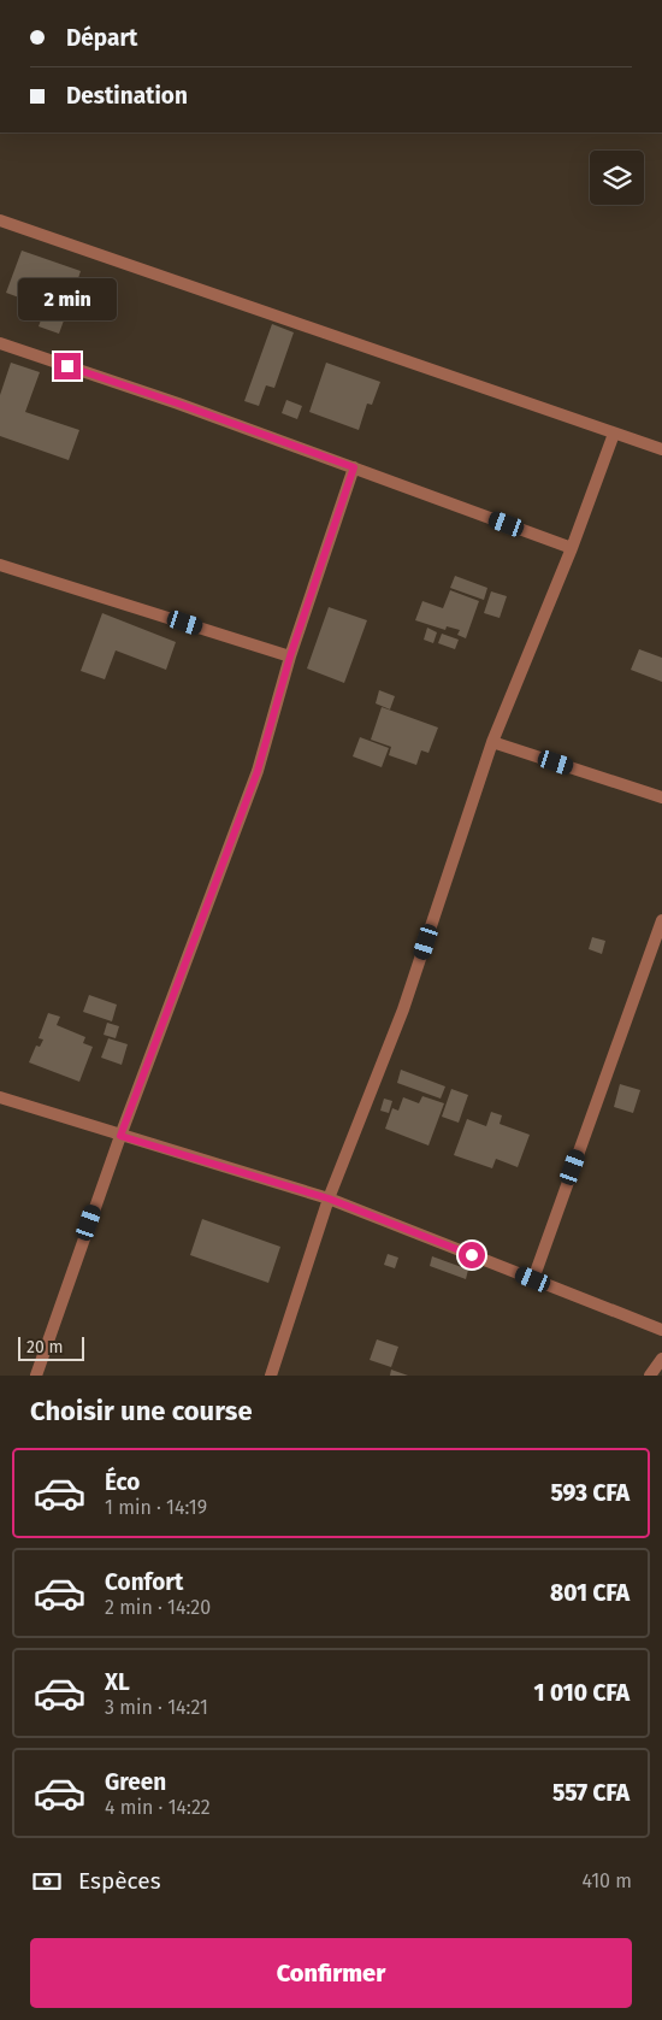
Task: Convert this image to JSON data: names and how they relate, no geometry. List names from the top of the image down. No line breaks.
{"scale_bar":"20 m","page":{"banner":["Départ","Destination"],"bubble":"2 min","scale":"20 m","heading":"Choisir une course","list":[{"name":"Éco","note":"1 min · 14:19","value":"593 CFA"},{"name":"Confort","note":"2 min · 14:20","value":"801 CFA"},{"name":"XL","note":"3 min · 14:21","value":"1 010 CFA"},{"name":"Green","note":"4 min · 14:22","value":"557 CFA"}],"pay":["Espèces","410 m"],"buttons":"Confirmer"}}
